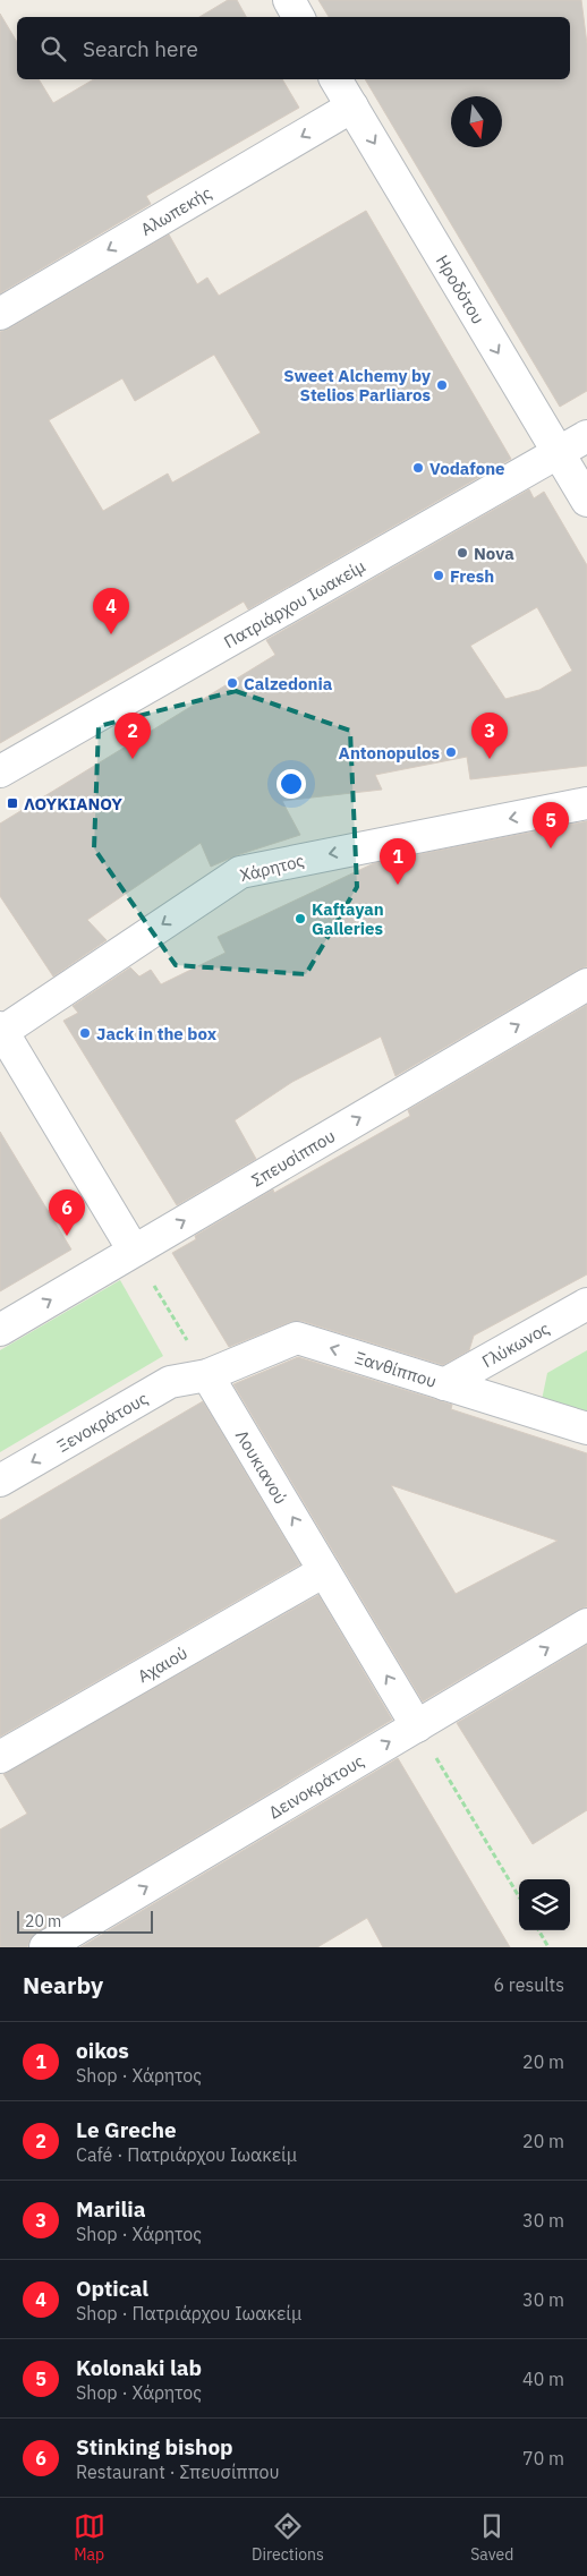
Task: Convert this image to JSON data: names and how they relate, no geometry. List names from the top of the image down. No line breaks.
{"streets":{"street":["Αλωπεκής","Ηροδότου","Πατριάρχου Ιωακείμ","Χάρητος","Σπευσίππου","Γλύκωνος","Ξανθίππου","Ξενοκράτους","Λουκιανού","Αχαιού","Δεινοκράτους"]},"crossings":[["Αλωπεκής","Ηροδότου"],["Ηροδότου","Πατριάρχου Ιωακείμ"],["Γλύκωνος","Ξανθίππου"],["Ξανθίππου","Ξενοκράτους"],["Ξανθίππου","Λουκιανού"],["Ξενοκράτους","Λουκιανού"],["Λουκιανού","Αχαιού"],["Λουκιανού","Δεινοκράτους"]],"one_way":["Αλωπεκής","Ηροδότου","Χάρητος","Σπευσίππου","Ξανθίππου","Ξενοκράτους","Λουκιανού","Δεινοκράτους"],"places":{"other":["Sweet Alchemy by Stelios Parliaros","Vodafone","Nova","Fresh","Calzedonia","Antonopulos","Kaftayan Galleries","Jack in the box"],"transit":["ΛΟΥΚΙΑΝΟΥ"]},"scale_bar":"20 m","north":"bottom","page":{"search":"Search here","pins":["4","2","3","5","1","6"],"scale":"20 m","heading":["Nearby","6 results"],"list":[{"mark":"1","name":"oikos","note":"Shop · Χάρητος","value":"20 m"},{"mark":"2","name":"Le Greche","note":"Café · Πατριάρχου Ιωακείμ","value":"20 m"},{"mark":"3","name":"Marilia","note":"Shop · Χάρητος","value":"30 m"},{"mark":"4","name":"Optical","note":"Shop · Πατριάρχου Ιωακείμ","value":"30 m"},{"mark":"5","name":"Kolonaki lab","note":"Shop · Χάρητος","value":"40 m"},{"mark":"6","name":"Stinking bishop","note":"Restaurant · Σπευσίππου","value":"70 m"}],"nav":["Map","Directions","Saved"]}}
